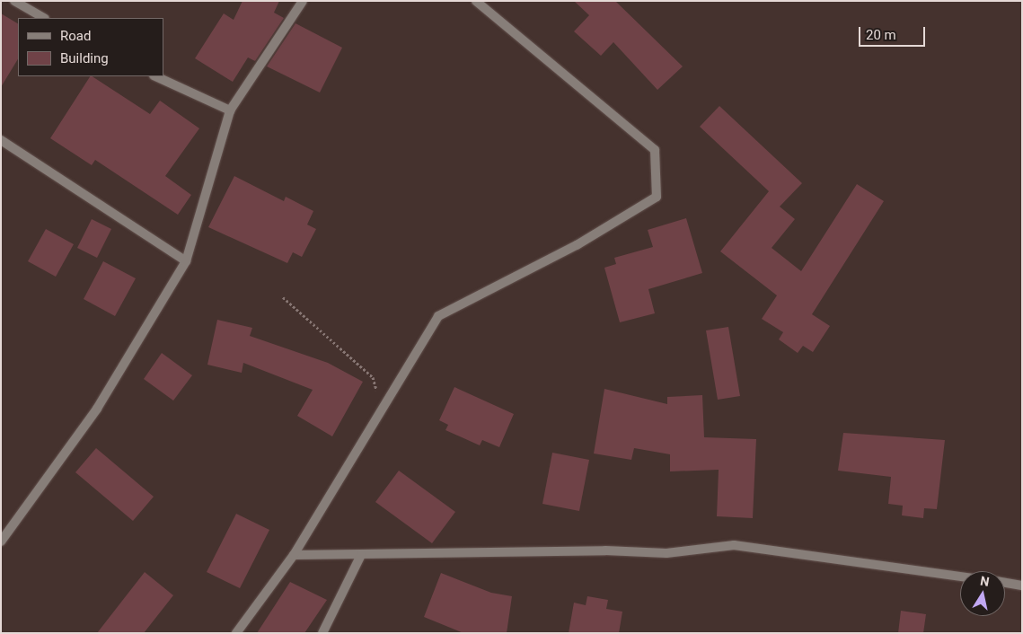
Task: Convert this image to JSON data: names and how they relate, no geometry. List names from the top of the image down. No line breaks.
{"legend":["Road","Building"],"scale_bar":"20 m","north":"top"}
